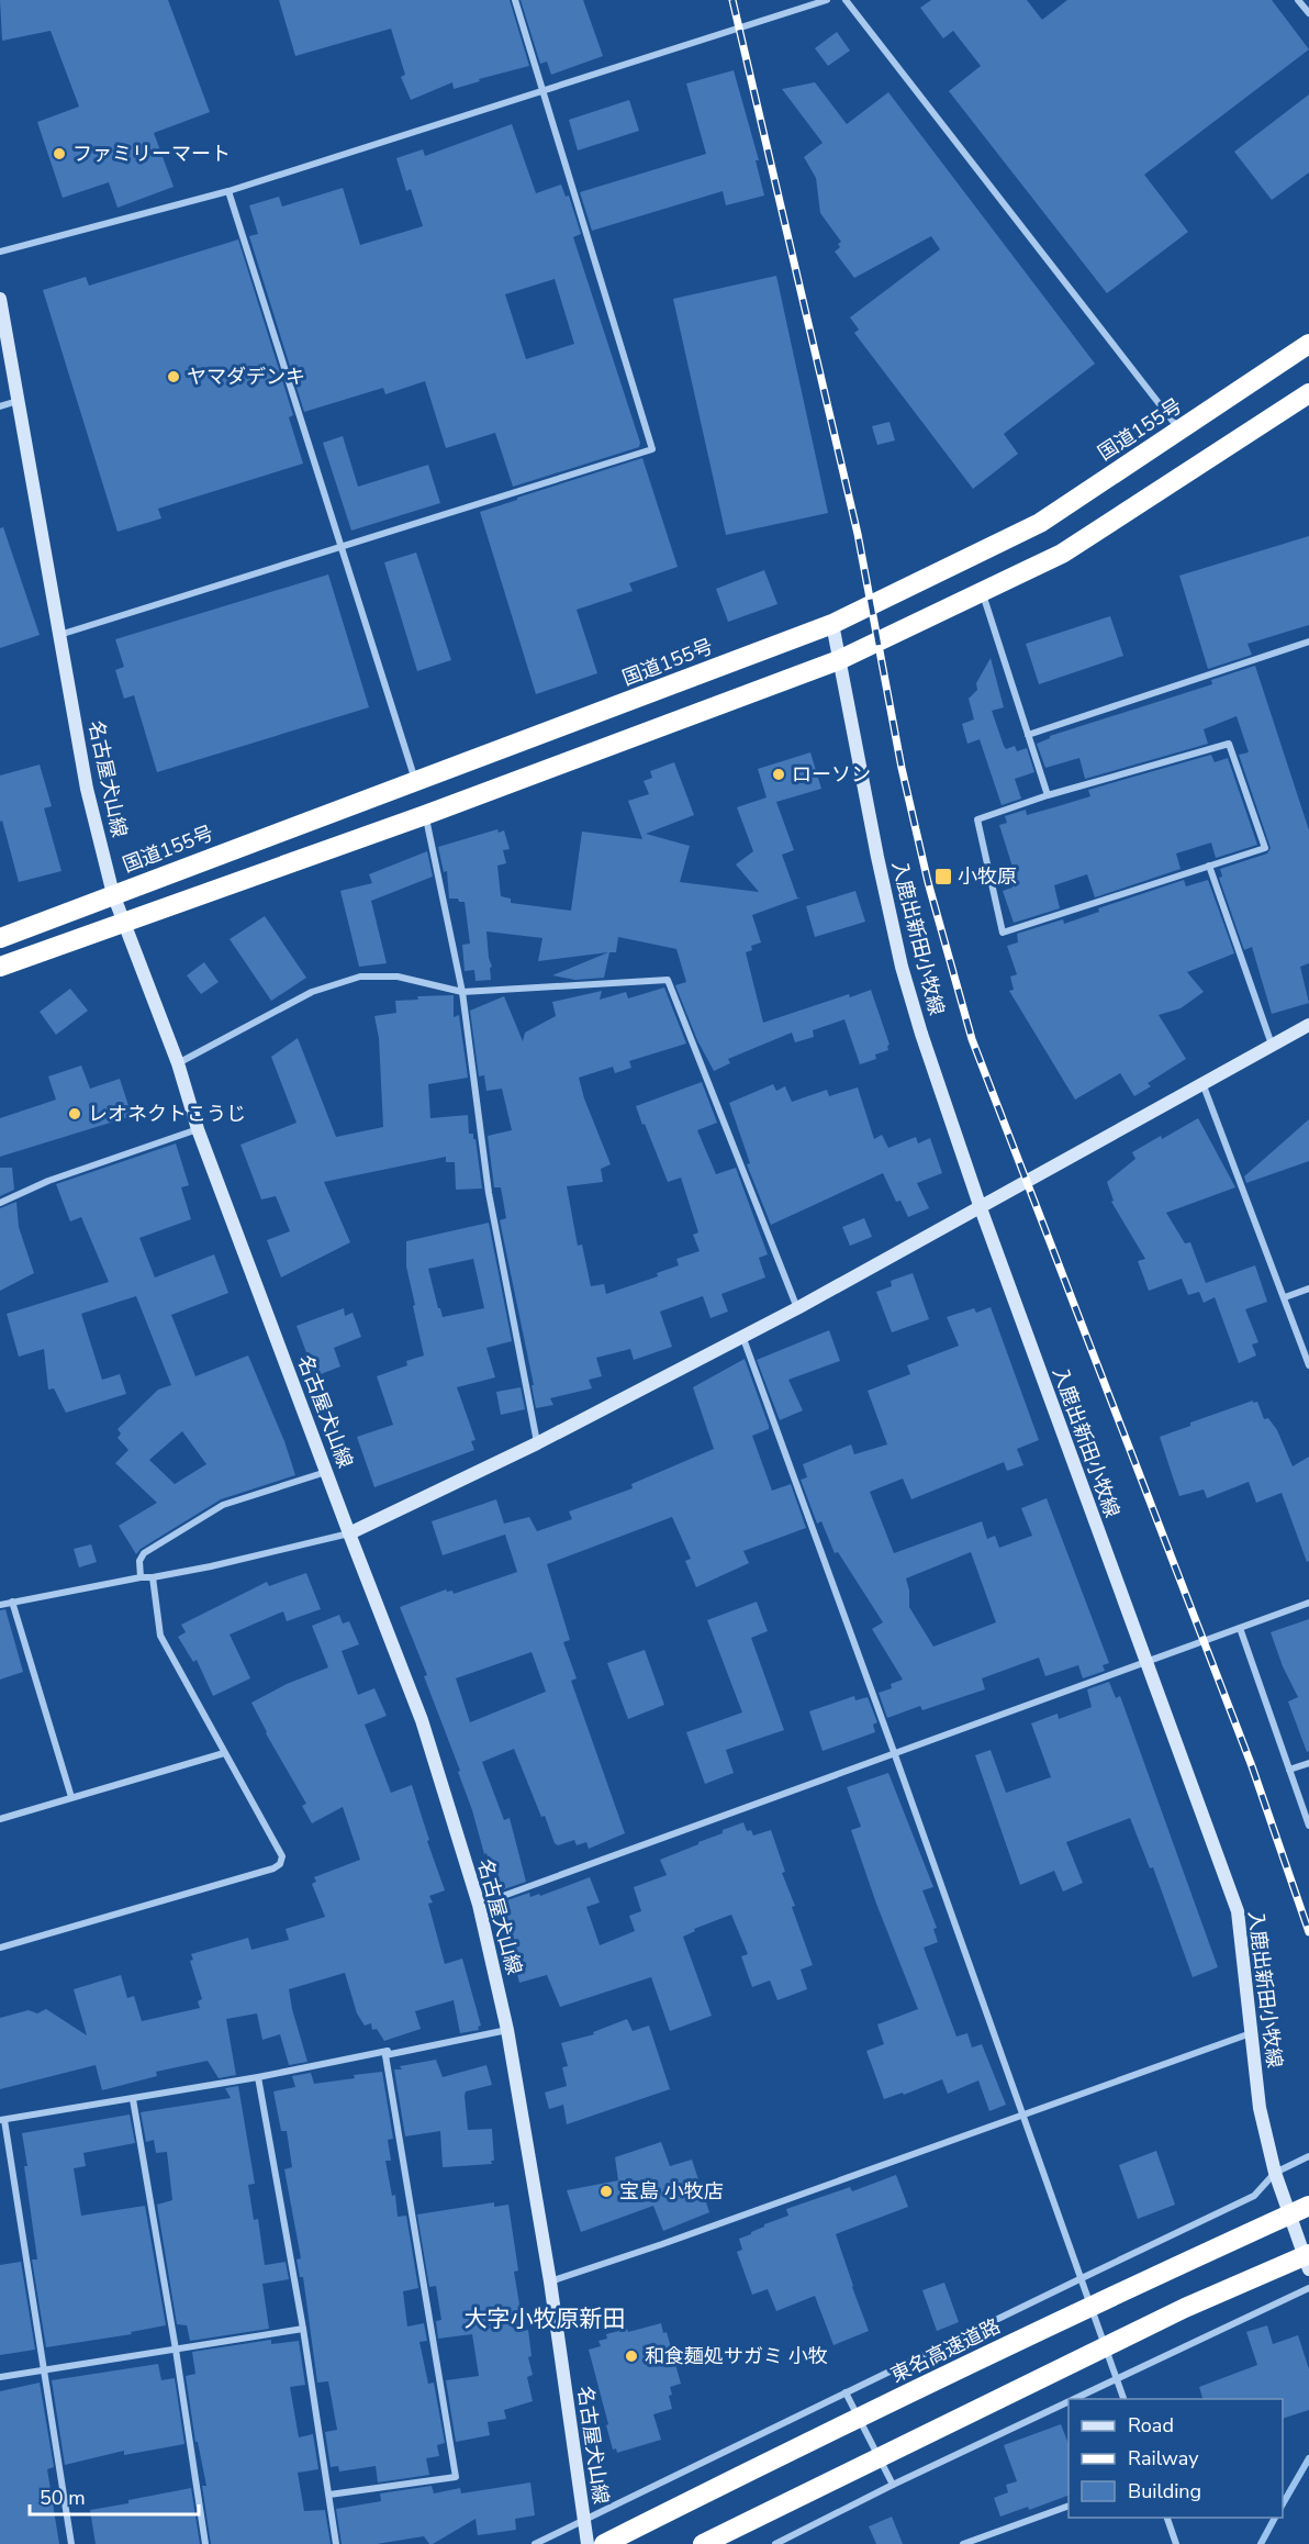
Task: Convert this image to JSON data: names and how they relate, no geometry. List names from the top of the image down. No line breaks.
{"streets":{"highway":["国道155号","東名高速道路"],"main road":["名古屋犬山線","入鹿出新田小牧線"]},"crossings":[["国道155号","名古屋犬山線"],["国道155号","入鹿出新田小牧線"]],"districts":["大字小牧原新田"],"places":{"other":["ファミリーマート","ヤマダデンキ","ローソン","レオネクトこうじ","宝島 小牧店","和食麺処サガミ 小牧"],"transit":["小牧原"]},"legend":["Road","Railway","Building"],"scale_bar":"50 m"}
